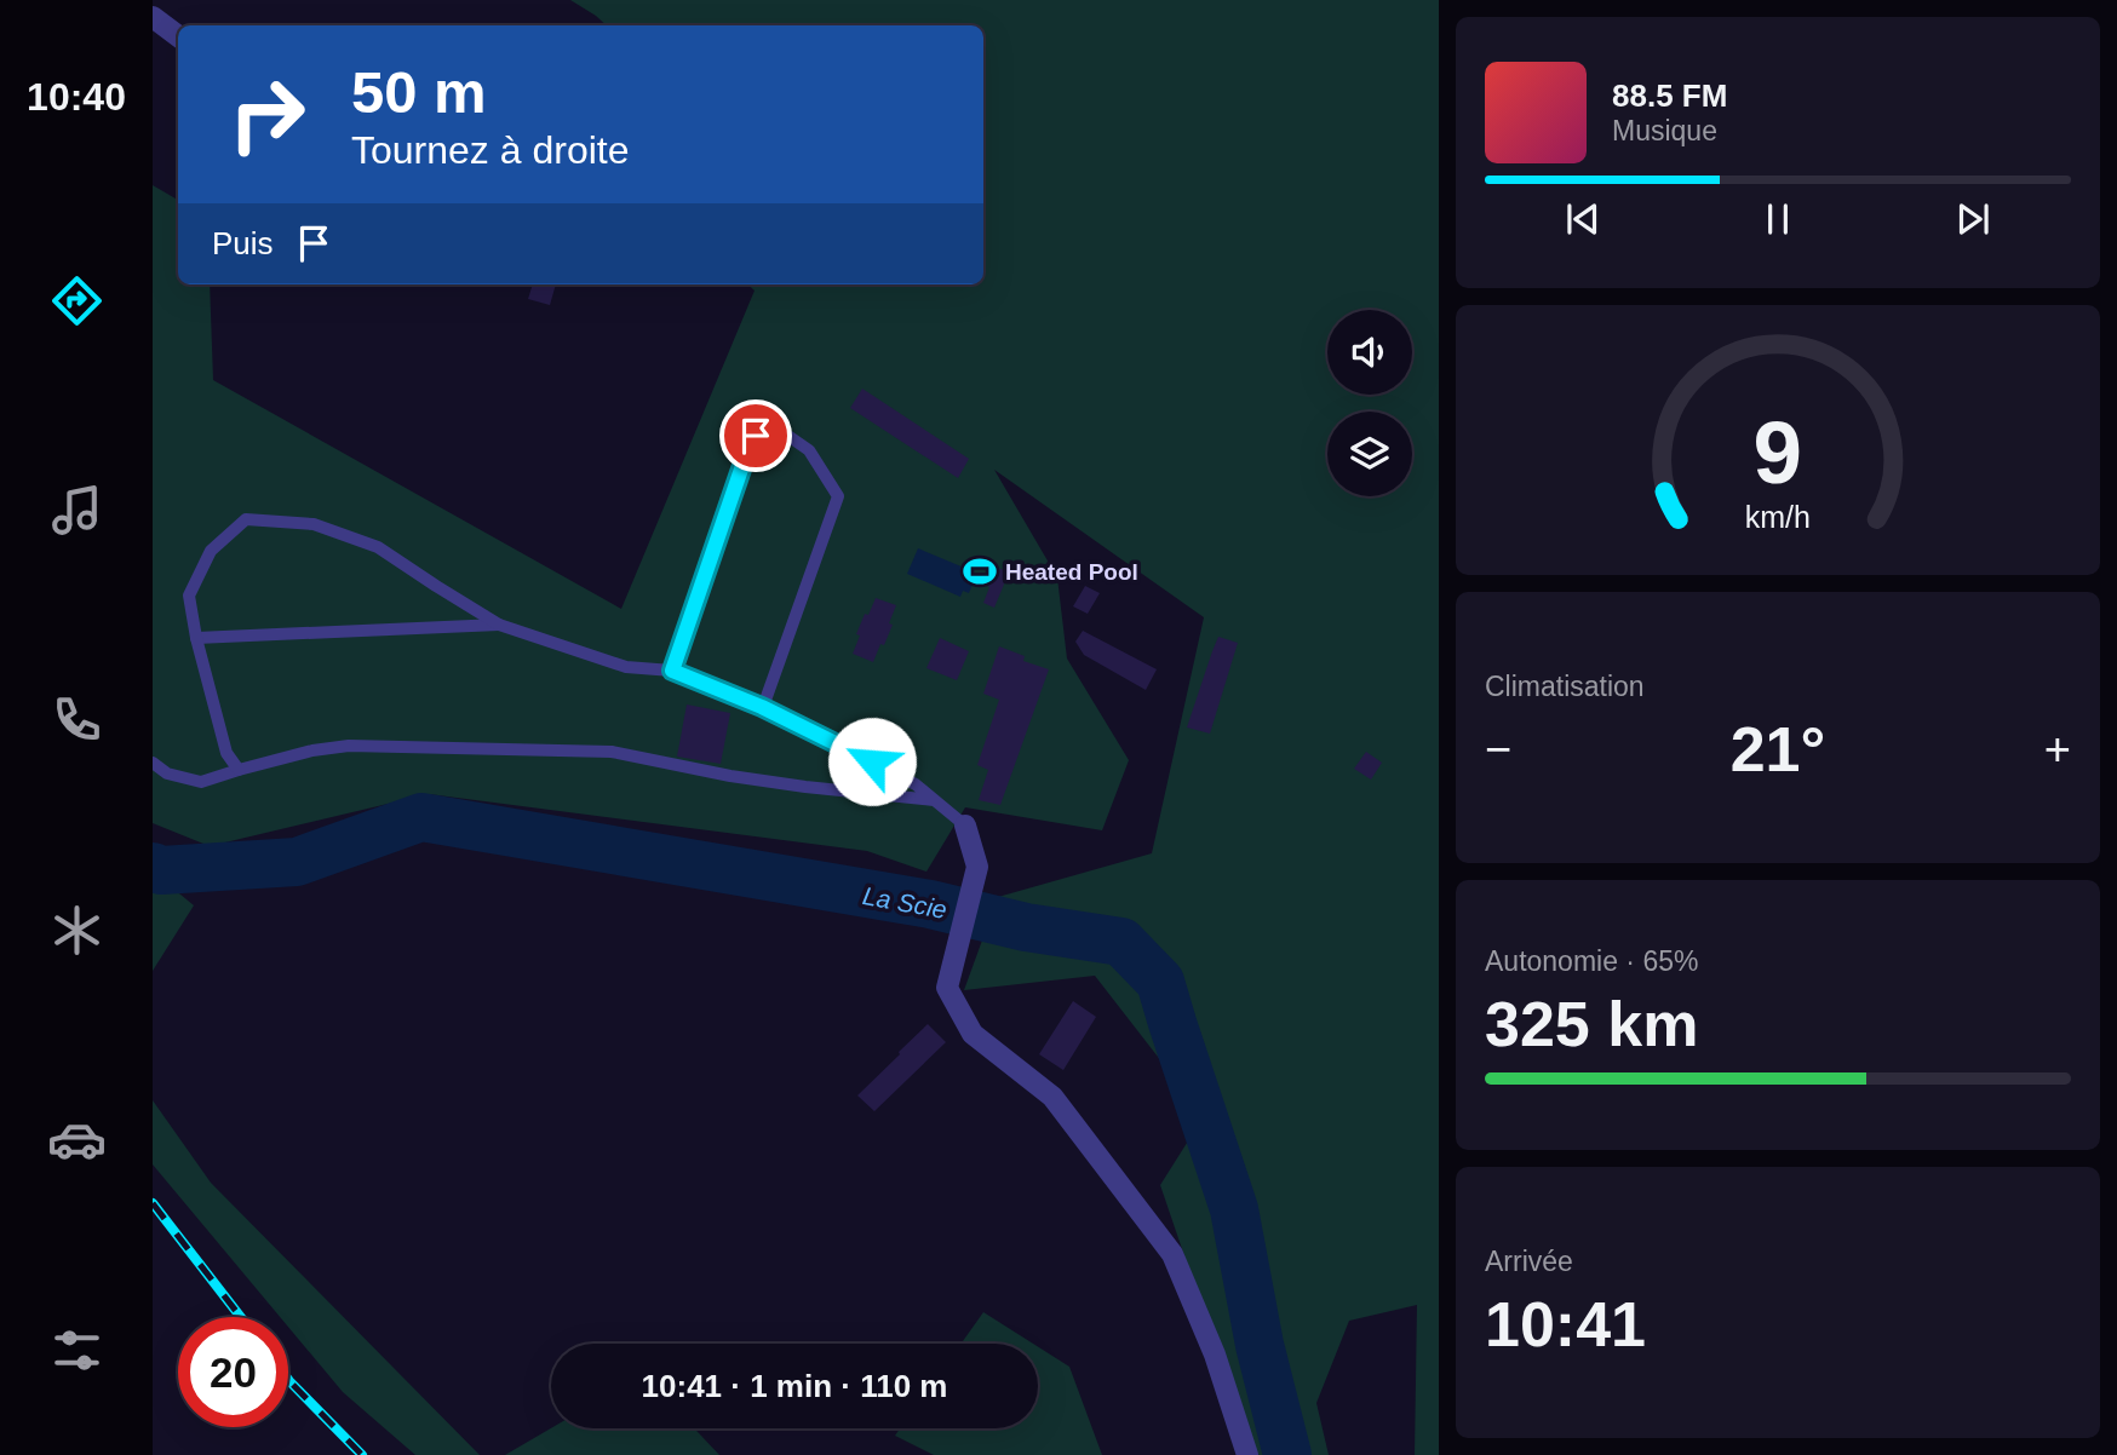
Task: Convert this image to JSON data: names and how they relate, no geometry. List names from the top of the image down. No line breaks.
{"water":["La Scie"],"places":{"sports":["Heated Pool"]},"page":{"tabs":"10:40","turn":["50 m","Tournez à droite"],"song":["88.5 FM","Musique"],"then":"Puis","tile":["Climatisation",["Autonomie · 65%","325 km"],["Arrivée","10:41"]],"heat":["−","21°","+"],"limit":"20","trip":"10:41 · 1 min · 110 m","gauge":["9","km/h"]}}
